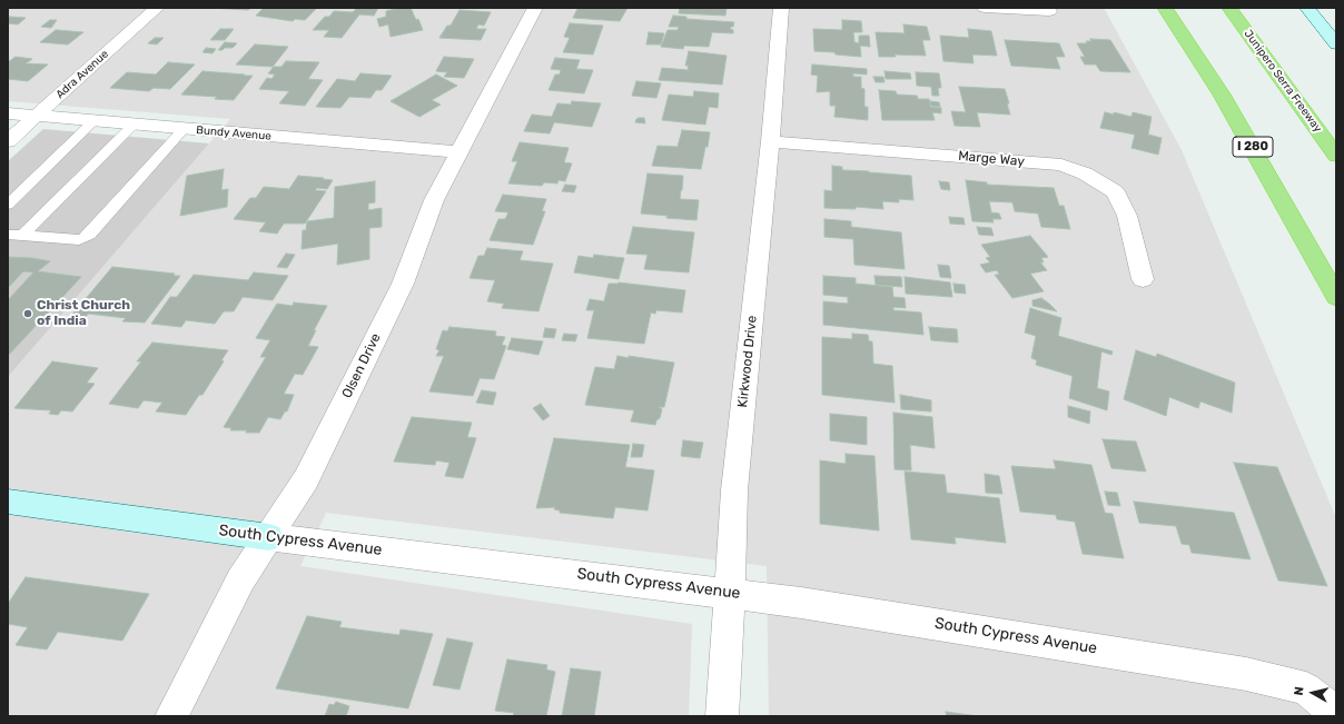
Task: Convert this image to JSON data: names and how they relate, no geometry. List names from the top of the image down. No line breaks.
{"streets":{"highway":["Junipero Serra Freeway","I 280"],"street":["Adra Avenue","Bundy Avenue","Marge Way","Kirkwood Drive","Olsen Drive","South Cypress Avenue"]},"crossings":[["Adra Avenue","Bundy Avenue"],["Bundy Avenue","Olsen Drive"],["Marge Way","Kirkwood Drive"],["Kirkwood Drive","South Cypress Avenue"],["Olsen Drive","South Cypress Avenue"]],"places":["Christ Church of India"],"north":"left"}
